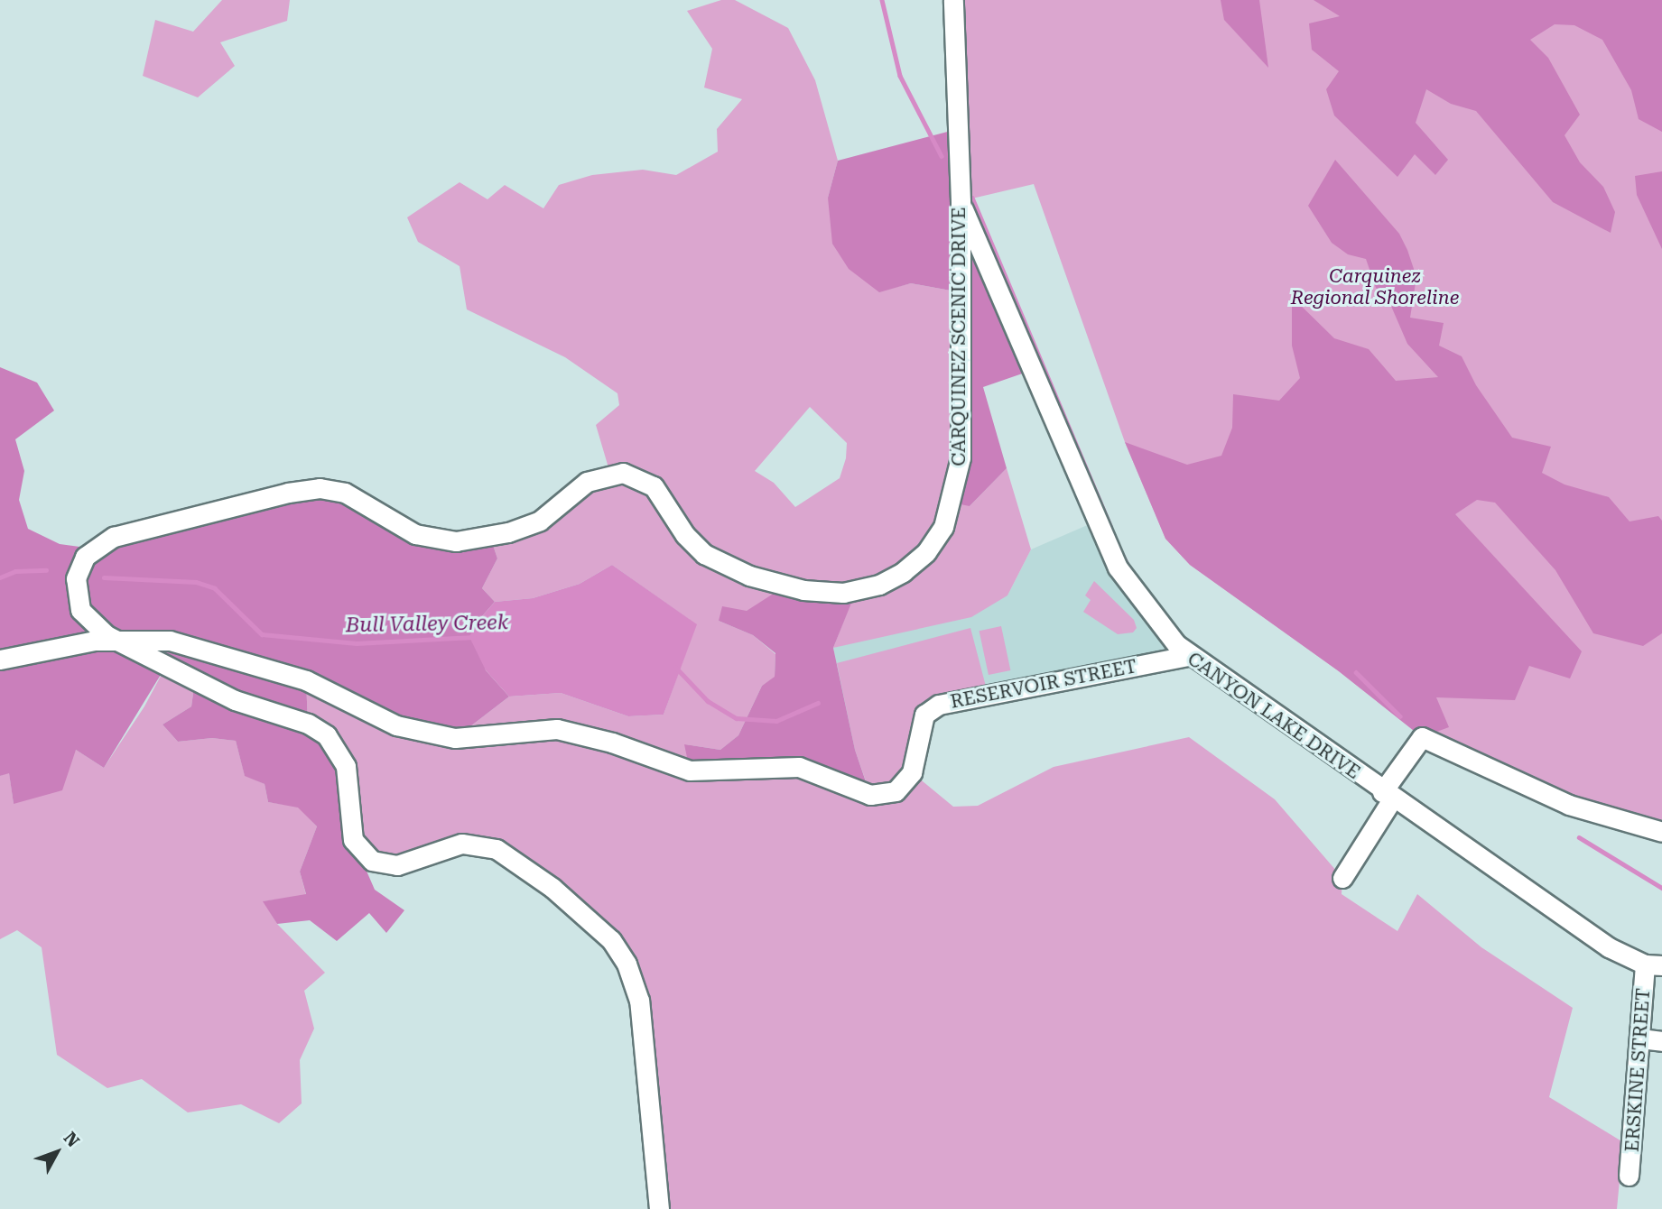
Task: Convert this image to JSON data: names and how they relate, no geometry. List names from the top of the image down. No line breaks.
{"streets":{"street":["CARQUINEZ SCENIC DRIVE","RESERVOIR STREET","CANYON LAKE DRIVE","ERSKINE STREET"]},"crossings":[["CARQUINEZ SCENIC DRIVE","RESERVOIR STREET"],["CARQUINEZ SCENIC DRIVE","CANYON LAKE DRIVE"],["RESERVOIR STREET","CANYON LAKE DRIVE"],["CANYON LAKE DRIVE","ERSKINE STREET"]],"water":["Bull Valley Creek"],"parks":["Carquinez Regional Shoreline"],"north":"top right"}
